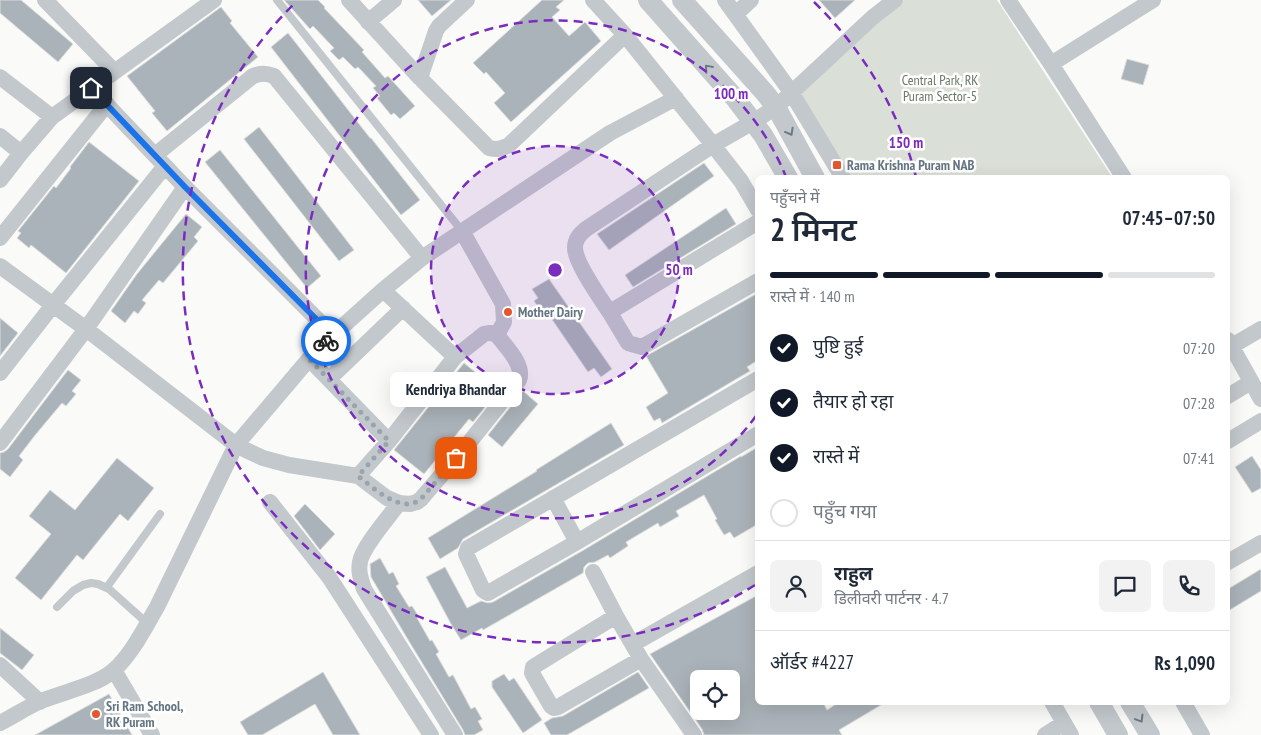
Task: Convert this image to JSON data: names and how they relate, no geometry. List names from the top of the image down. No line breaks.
{"parks":["Central Park, RK Puram Sector-5"],"places":{"transit":["Rama Krishna Puram NAB"],"other":["Mother Dairy","Kendriya Bhandar","Sri Ram School, RK Puram"]},"page":{"heading":["2 मिनट","पहुँचने में","07:45–07:50"],"panel":["राहुल","डिलीवरी पार्टनर · 4.7","ऑर्डर #4227","Rs 1,090"],"bar":"रास्ते में · 140 m","list":[["पुष्टि हुई","07:20"],["तैयार हो रहा","07:28"],["रास्ते में","07:41"],"पहुँच गया"],"bubble":"Kendriya Bhandar"},"rings":["100 m","150 m","50 m"]}
